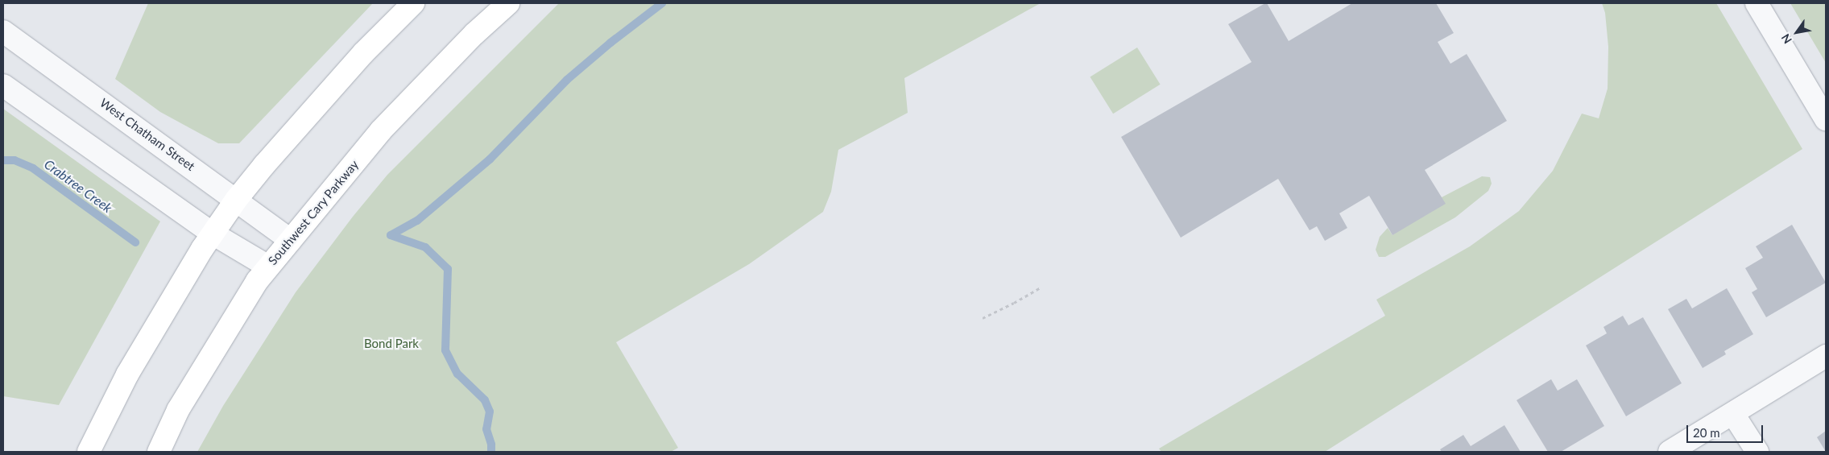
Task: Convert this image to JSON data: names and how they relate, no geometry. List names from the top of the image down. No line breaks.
{"streets":{"main road":["Southwest Cary Parkway"],"street":["West Chatham Street"]},"crossings":[["West Chatham Street","Southwest Cary Parkway"]],"water":["Crabtree Creek"],"parks":["Bond Park"],"scale_bar":"20 m","north":"bottom left"}
